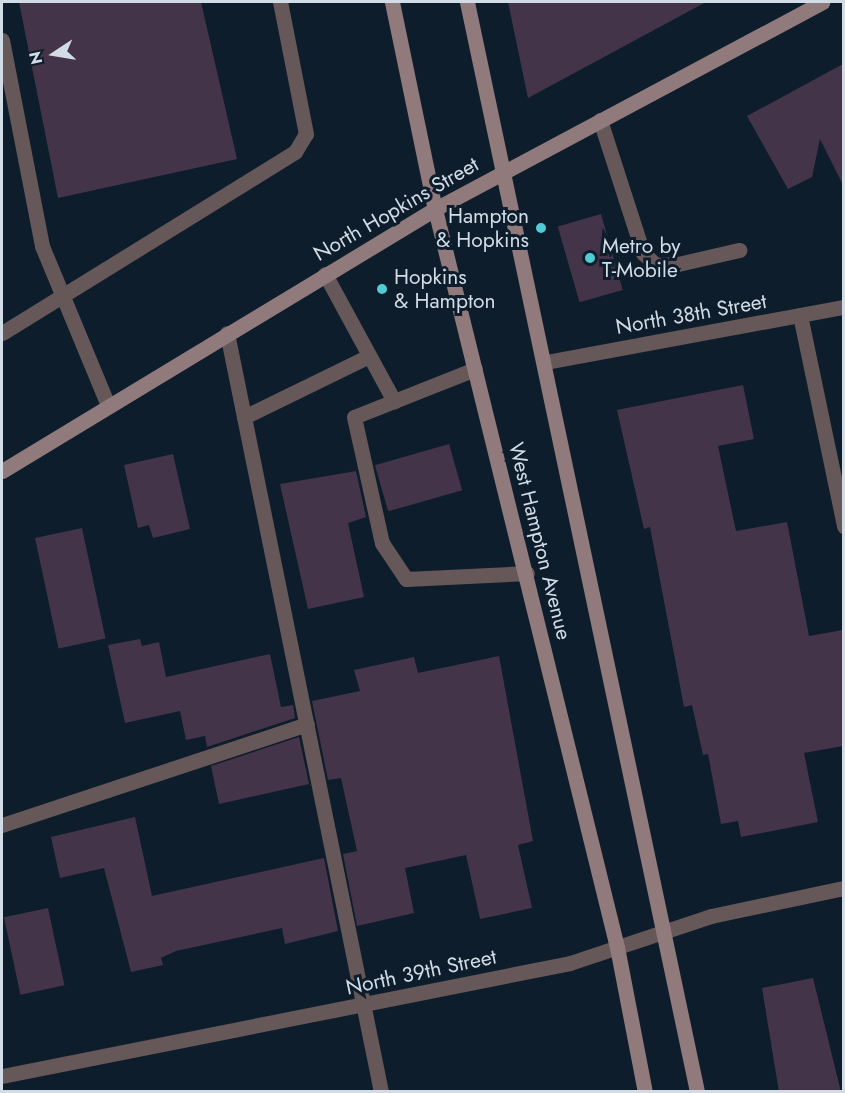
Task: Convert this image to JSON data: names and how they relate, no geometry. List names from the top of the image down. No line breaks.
{"streets":{"main road":["North Hopkins Street","West Hampton Avenue"],"street":["North 38th Street","North 39th Street"]},"crossings":[["North Hopkins Street","West Hampton Avenue"],["North 38th Street","West Hampton Avenue"],["West Hampton Avenue","North 39th Street"]],"places":["Hampton & Hopkins","Metro by T-Mobile","Hopkins & Hampton"],"north":"left"}
